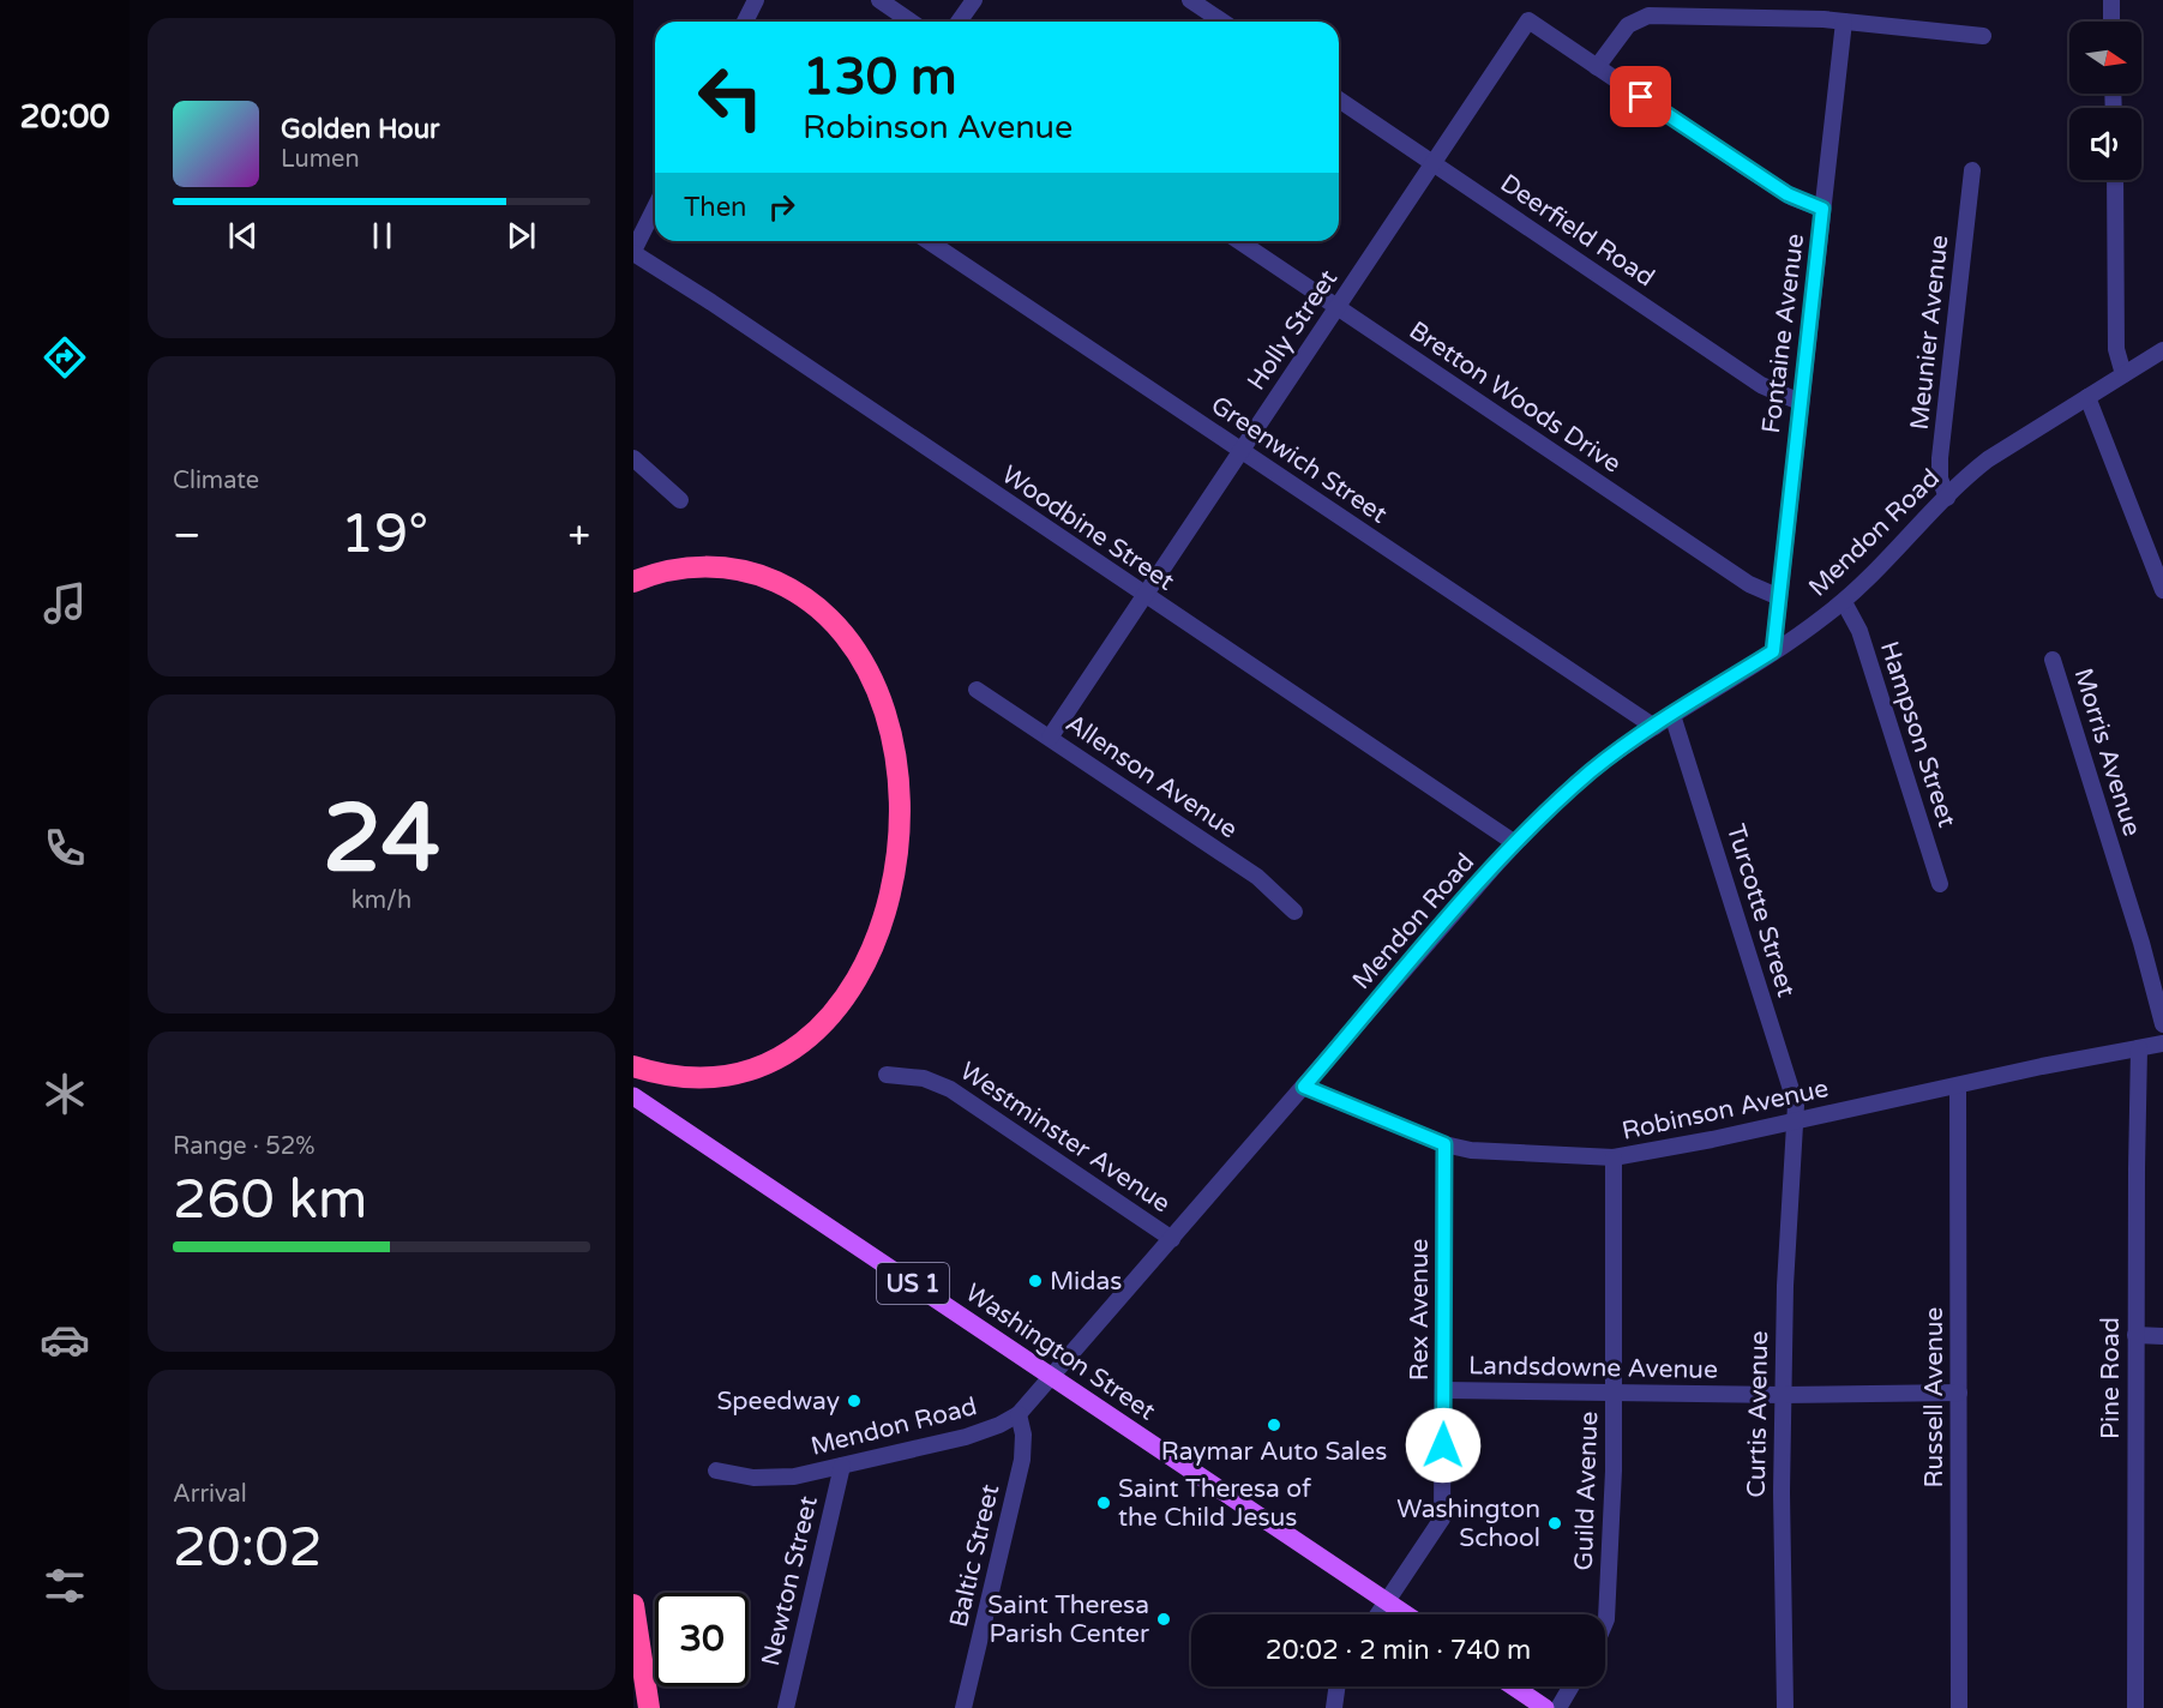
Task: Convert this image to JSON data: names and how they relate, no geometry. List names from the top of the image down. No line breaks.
{"streets":{"main road":["US 1","Washington Street"],"street":["Deerfield Road","Holly Street","Meunier Avenue","Fontaine Avenue","Bretton Woods Drive","Greenwich Street","Woodbine Street","Mendon Road","Hampson Street","Morris Avenue","Allenson Avenue","Turcotte Street","Robinson Avenue","Westminster Avenue","Rex Avenue","Landsdowne Avenue","Pine Road","Russell Avenue","Curtis Avenue","Guild Avenue","Baltic Street","Newton Street"]},"crossings":[["Deerfield Road","Holly Street"],["Deerfield Road","Fontaine Avenue"],["Holly Street","Bretton Woods Drive"],["Holly Street","Greenwich Street"],["Holly Street","Woodbine Street"],["Holly Street","Allenson Avenue"],["Meunier Avenue","Mendon Road"],["Fontaine Avenue","Bretton Woods Drive"],["Fontaine Avenue","Mendon Road"],["Greenwich Street","Mendon Road"],["Woodbine Street","Mendon Road"],["Mendon Road","Hampson Street"],["Mendon Road","Turcotte Street"],["Mendon Road","Robinson Avenue"],["Mendon Road","Westminster Avenue"],["Mendon Road","Washington Street"],["Mendon Road","Baltic Street"],["Mendon Road","Newton Street"],["Turcotte Street","Robinson Avenue"],["Turcotte Street","Curtis Avenue"],["Robinson Avenue","Rex Avenue"],["Robinson Avenue","Pine Road"],["Robinson Avenue","Russell Avenue"],["Robinson Avenue","Curtis Avenue"],["Robinson Avenue","Guild Avenue"],["Rex Avenue","Washington Street"],["Rex Avenue","Landsdowne Avenue"],["Landsdowne Avenue","Russell Avenue"],["Landsdowne Avenue","Curtis Avenue"],["Landsdowne Avenue","Guild Avenue"]],"places":["Midas","Speedway","Raymar Auto Sales","Saint Theresa of the Child Jesus","Washington School","Saint Theresa Parish Center"],"north":"right","page":{"tabs":"20:00","turn":["130 m","Robinson Avenue"],"song":["Golden Hour","Lumen"],"then":"Then","tile":["Climate",["24","km/h"],["Range · 52%","260 km"],["Arrival","20:02"]],"heat":["−","19°","+"],"limit":"30","trip":"20:02 · 2 min · 740 m"}}
